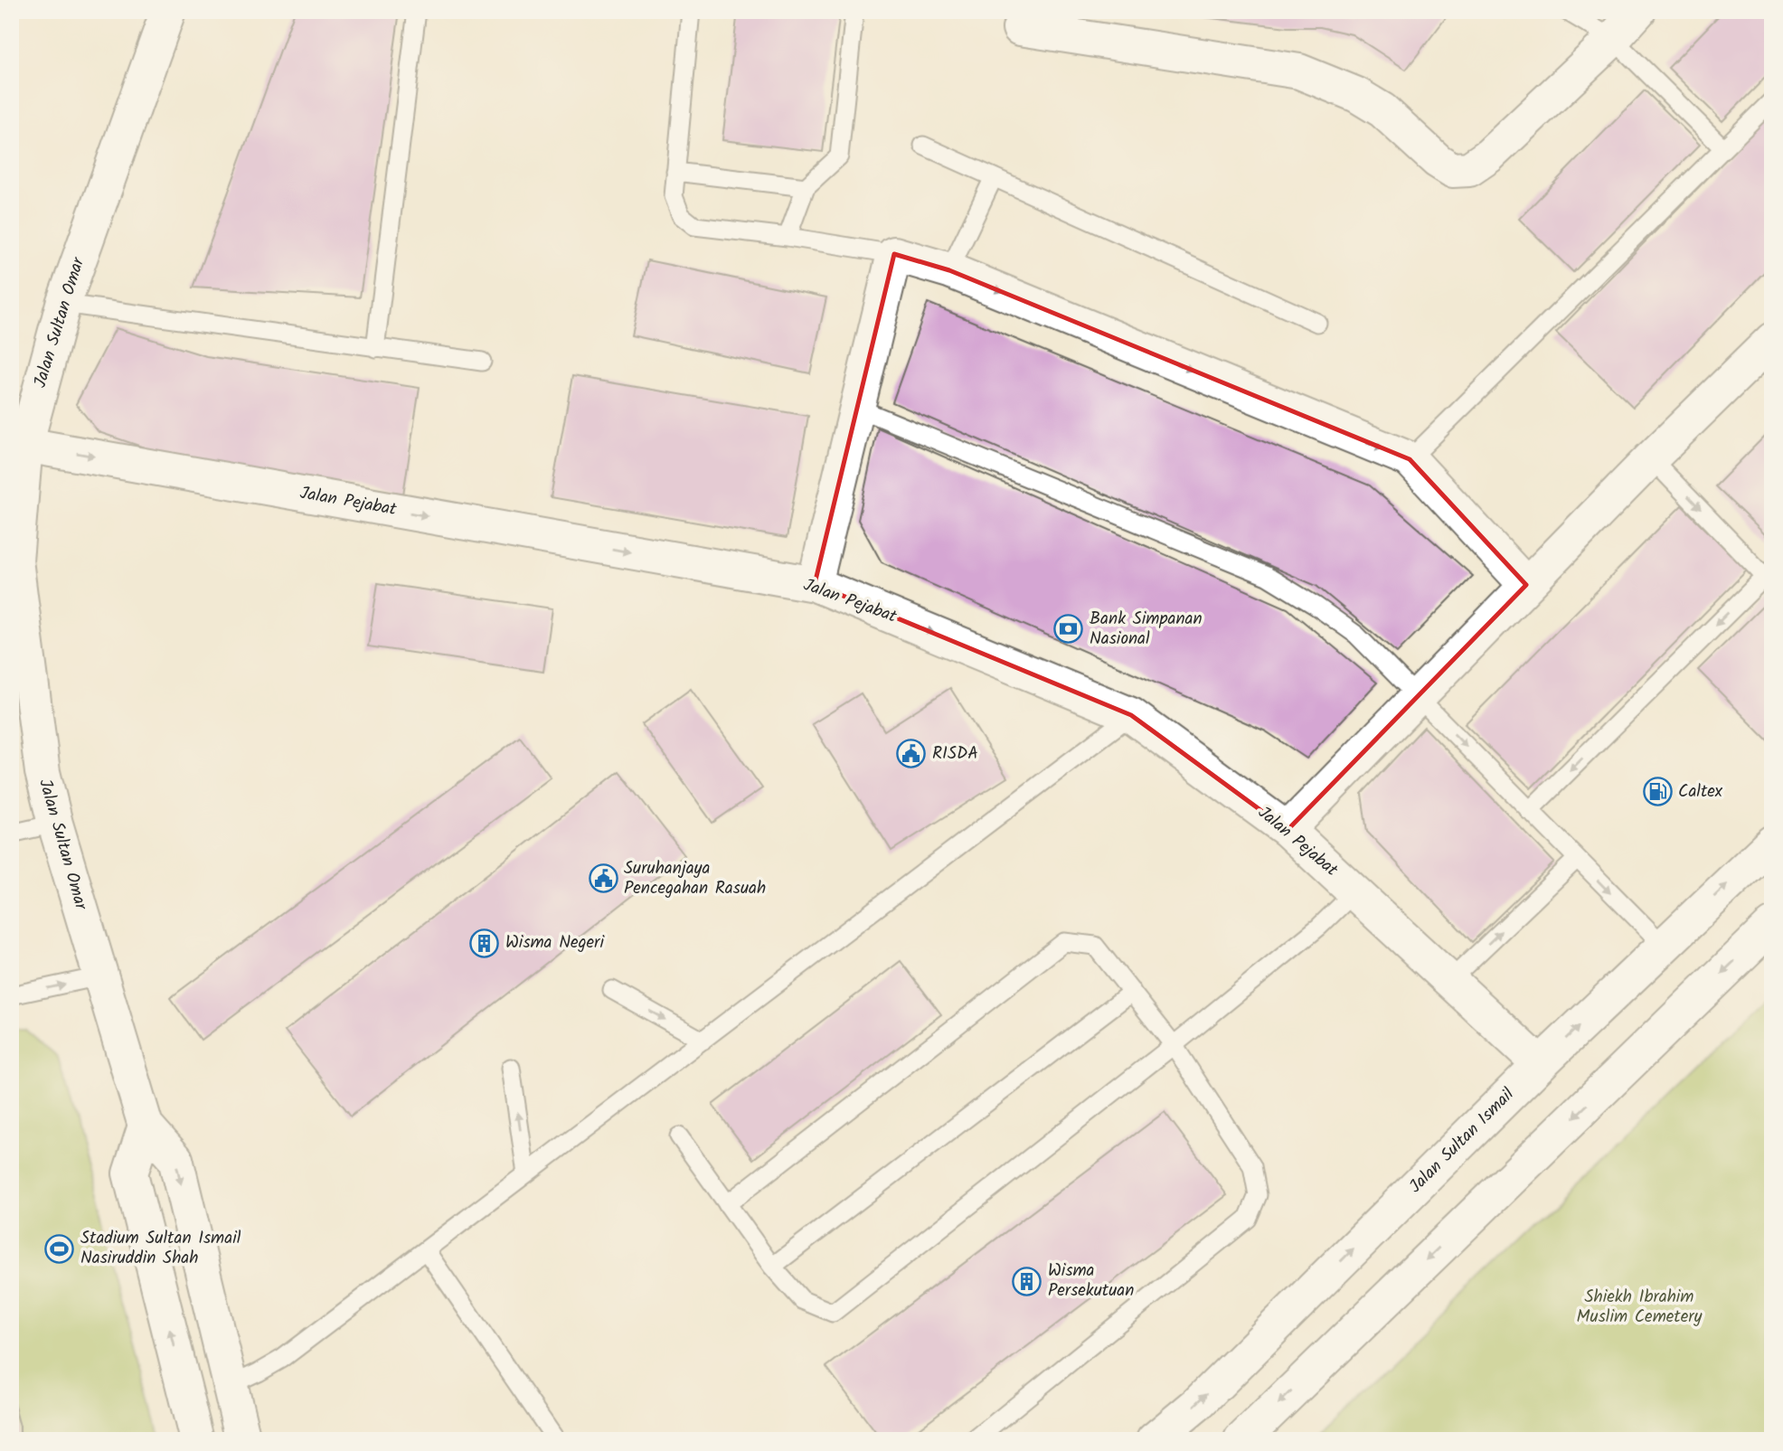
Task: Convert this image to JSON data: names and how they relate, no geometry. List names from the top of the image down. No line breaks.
{"streets":{"street":["Jalan Sultan Omar","Jalan Pejabat","Jalan Sultan Ismail"]},"crossings":[["Jalan Sultan Omar","Jalan Pejabat"],["Jalan Pejabat","Jalan Sultan Ismail"]],"one_way":["Jalan Pejabat"],"parks":["Shiekh Ibrahim Muslim Cemetery"],"places":{"bank":["Bank Simpanan Nasional"],"public building":["RISDA","Suruhanjaya Pencegahan Rasuah"],"fuel station":["Caltex"],"building":["Wisma Negeri","Wisma Persekutuan"],"sports":["Stadium Sultan Ismail Nasiruddin Shah"]}}
